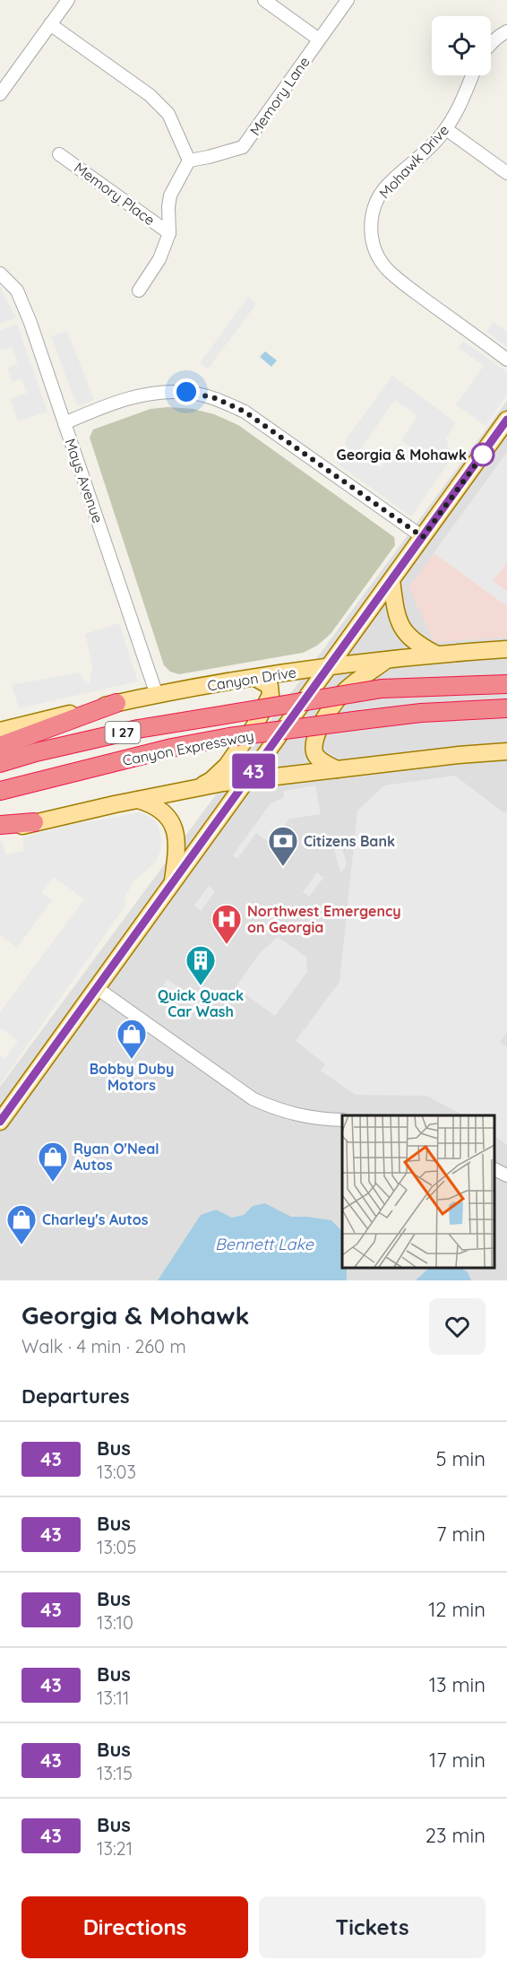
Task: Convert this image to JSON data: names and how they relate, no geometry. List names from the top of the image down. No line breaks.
{"streets":{"highway":["I 27","Canyon Expressway"],"main road":["Canyon Drive"],"street":["Memory Lane","Mohawk Drive","Memory Place","Mays Avenue"]},"crossings":[["Mays Avenue","Canyon Drive"]],"water":["Bennett Lake"],"places":{"other":["Georgia & Mohawk"],"bank":["Citizens Bank"],"hospital":["Northwest Emergency on Georgia"],"building":["Quick Quack Car Wash"],"shop":["Bobby Duby Motors","Ryan O'Neal Autos","Charley's Autos"]},"lines":["bus line 43"],"page":{"on_map":"43","heading":[["Georgia & Mohawk","Walk · 4 min · 260 m"],"Departures"],"list":[{"mark":"43","name":"Bus","note":"13:03","value":"5 min"},{"mark":"43","name":"Bus","note":"13:05","value":"7 min"},{"mark":"43","name":"Bus","note":"13:10","value":"12 min"},{"mark":"43","name":"Bus","note":"13:11","value":"13 min"},{"mark":"43","name":"Bus","note":"13:15","value":"17 min"},{"mark":"43","name":"Bus","note":"13:21","value":"23 min"}],"buttons":["Directions","Tickets"]}}
